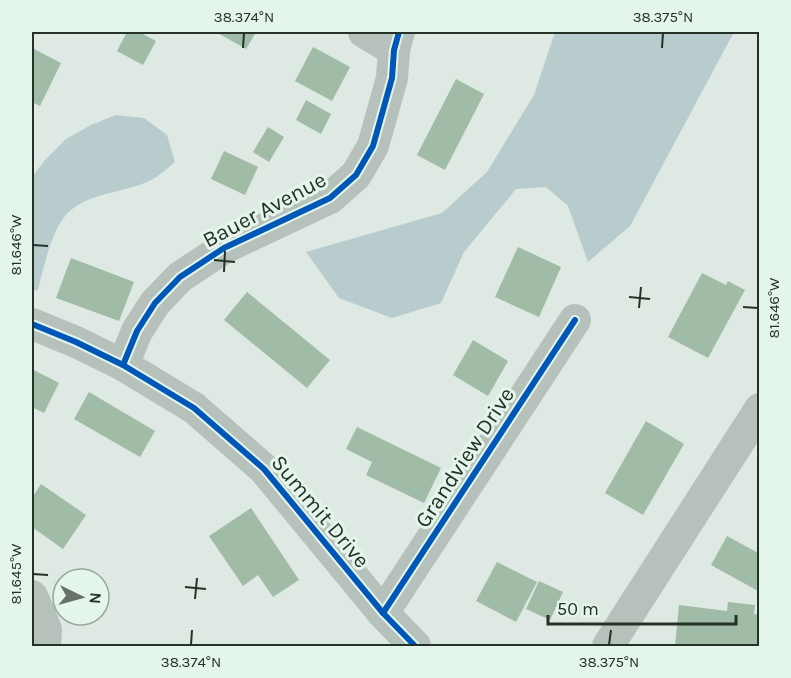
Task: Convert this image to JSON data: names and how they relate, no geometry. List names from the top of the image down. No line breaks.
{"streets":{"street":["Bauer Avenue","Grandview Drive","Summit Drive"]},"crossings":[["Bauer Avenue","Summit Drive"],["Grandview Drive","Summit Drive"]],"scale_bar":"50 m","north":"right","coordinates":["38.374°N","38.375°N","81.646°W","81.645°W"]}
